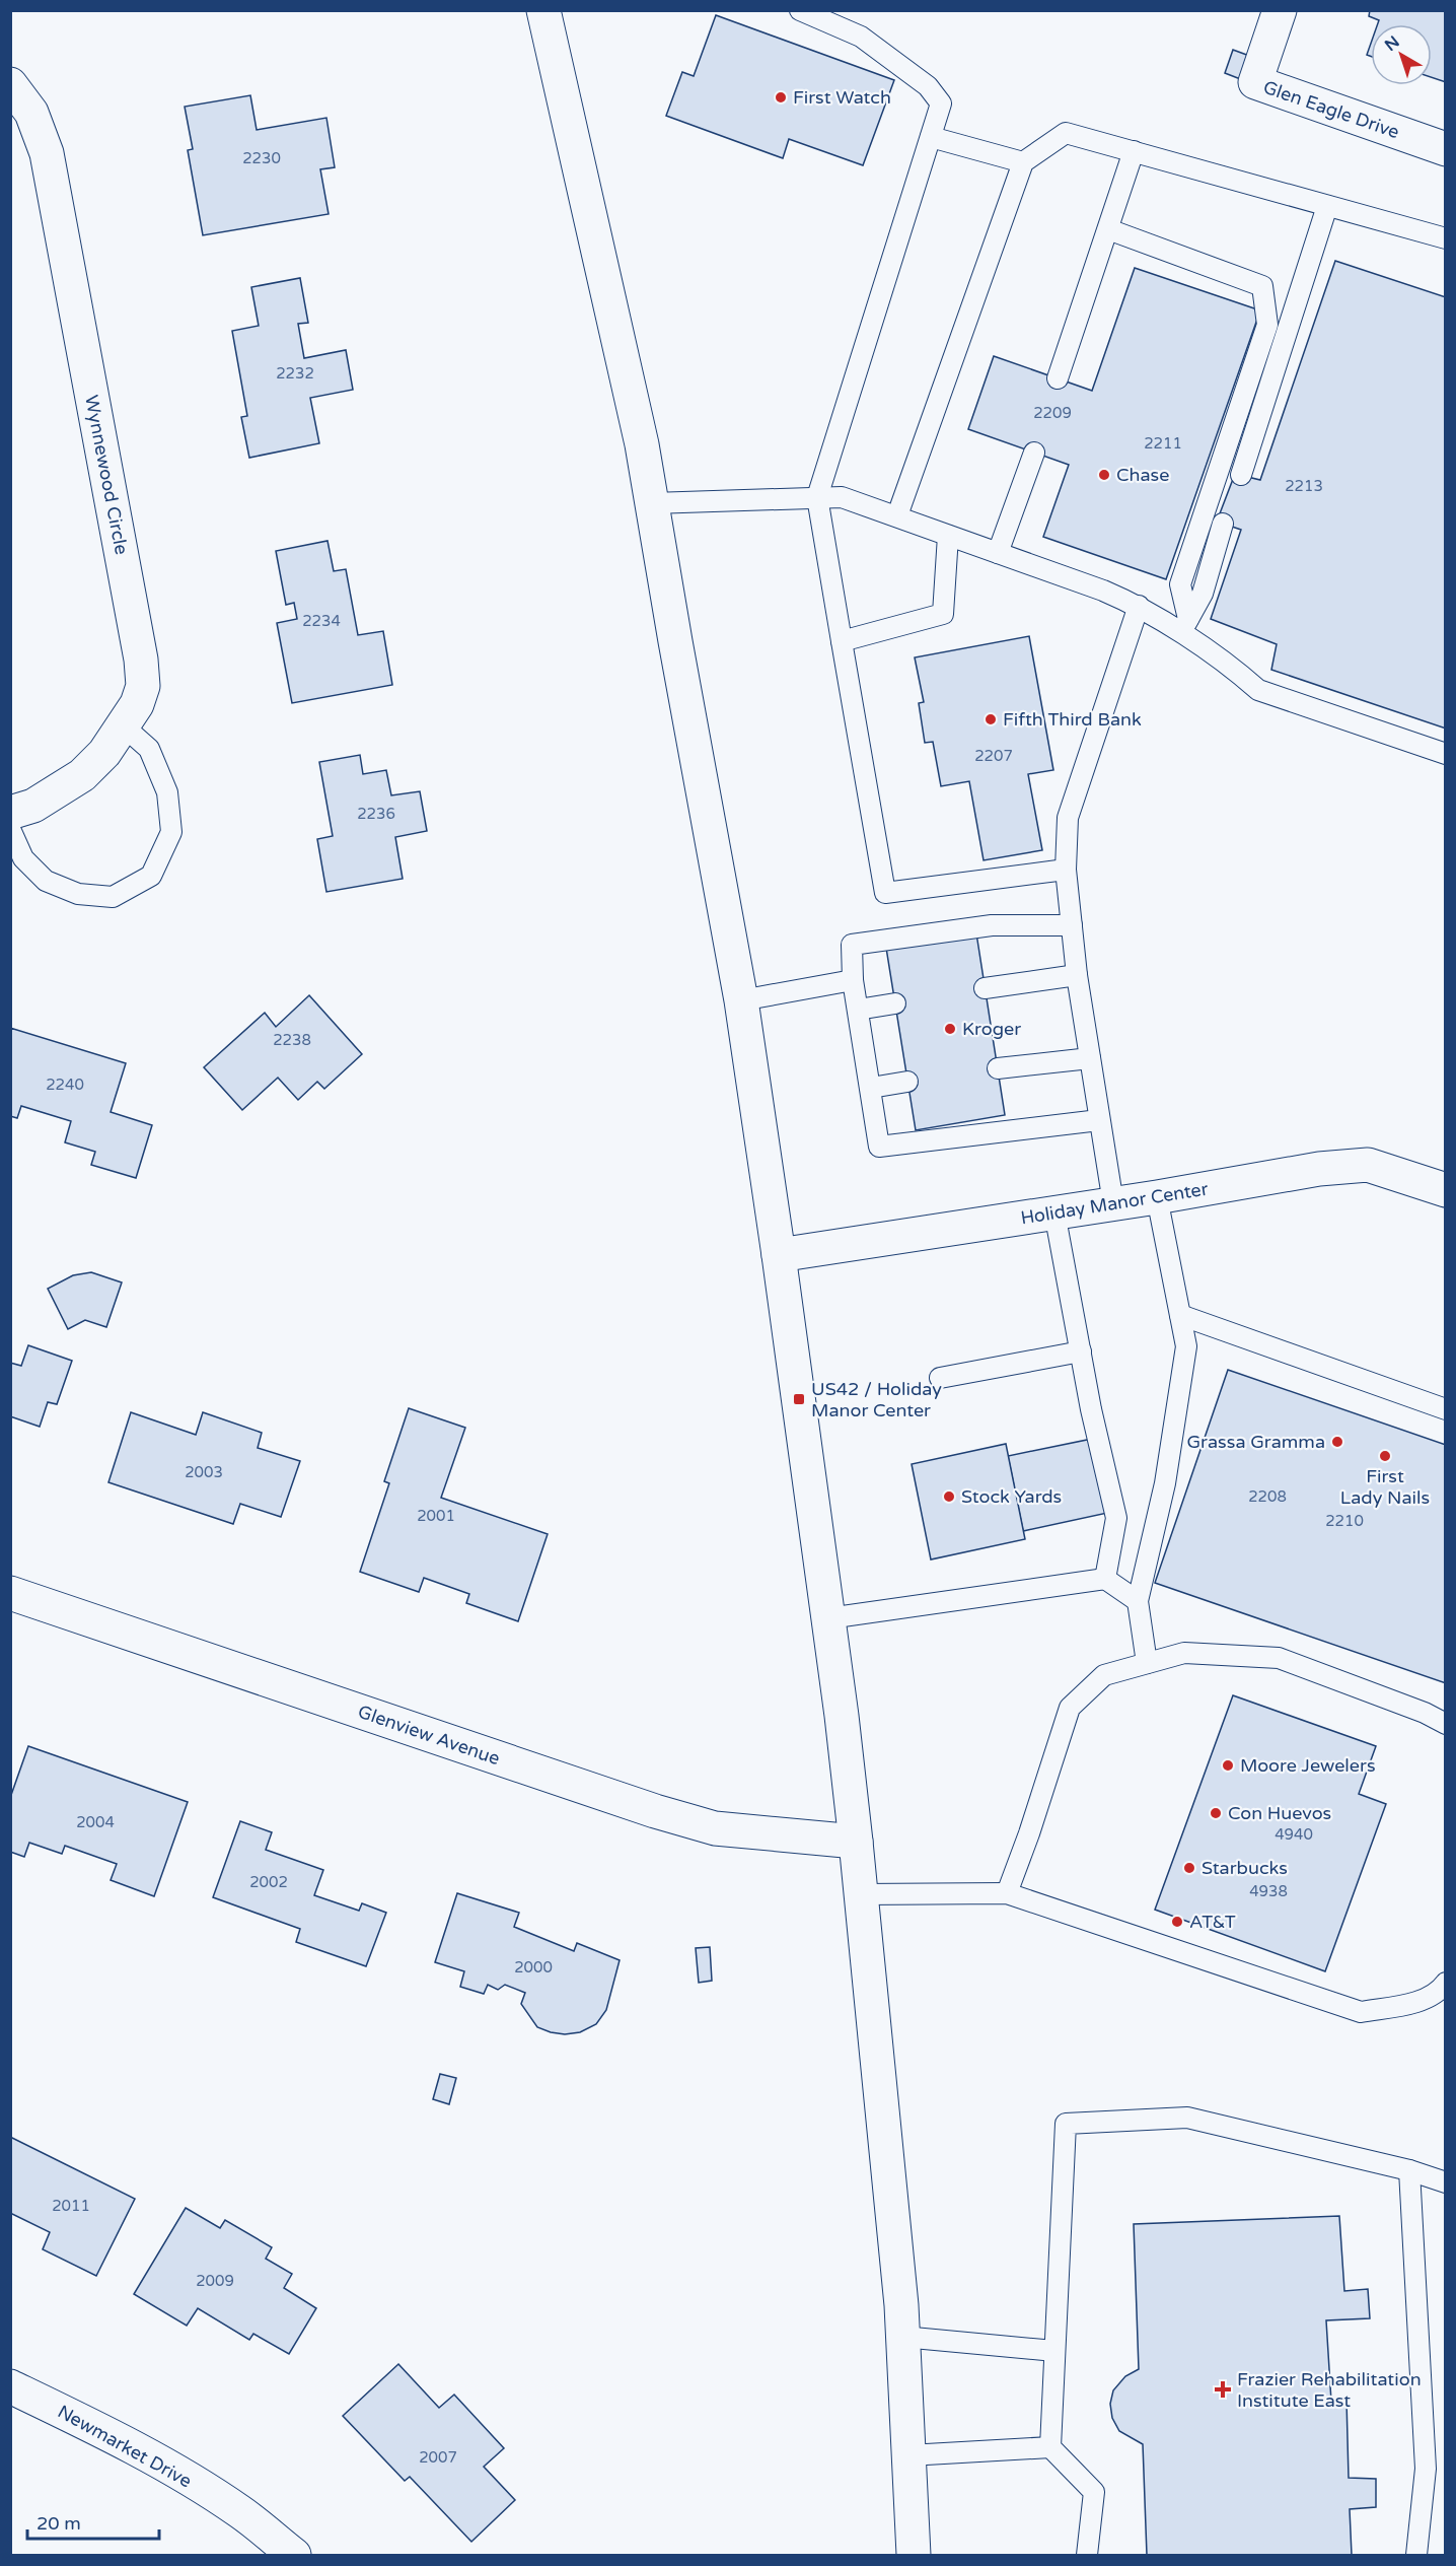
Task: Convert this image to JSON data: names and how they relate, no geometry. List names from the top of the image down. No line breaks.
{"streets":{"street":["Glen Eagle Drive","Wynnewood Circle","Holiday Manor Center","Glenview Avenue","Newmarket Drive"]},"places":{"other":["First Watch","Chase","Fifth Third Bank","Kroger","Grassa Gramma","First Lady Nails","Stock Yards","Moore Jewelers","Con Huevos","Starbucks","AT&T"],"transit":["US42 / Holiday Manor Center"],"health":["Frazier Rehabilitation Institute East"]},"house_numbers":["2230","2232","2209","2211","2213","2234","2207","2236","2238","2240","2003","2208","2001","2210","2004","4940","2002","4938","2000","2011","2009","2007"],"scale_bar":"20 m","north":"top left"}
